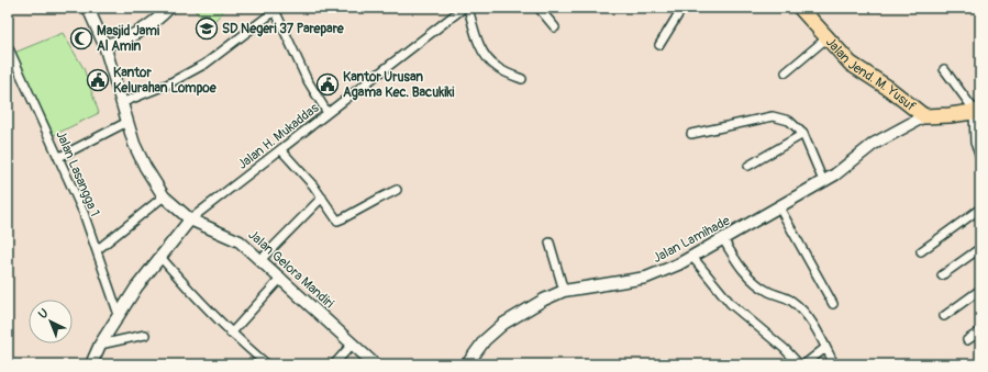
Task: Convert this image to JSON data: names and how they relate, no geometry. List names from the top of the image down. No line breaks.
{"streets":{"highway":["Jalan Jend. M. Yusuf"],"street":["Jalan H. Mukaddas","Jalan Lasangga 1","Jalan Lamihade","Jalan Gelora Mandiri"]},"crossings":[["Jalan Jend. M. Yusuf","Jalan Lamihade"],["Jalan H. Mukaddas","Jalan Gelora Mandiri"]],"places":{"school or university":["SD Negeri 37 Parepare"],"mosque":["Masjid Jami Al Amin"],"public building":["Kantor Kelurahan Lompoe","Kantor Urusan Agama Kec. Bacukiki"]},"north":"top left"}
